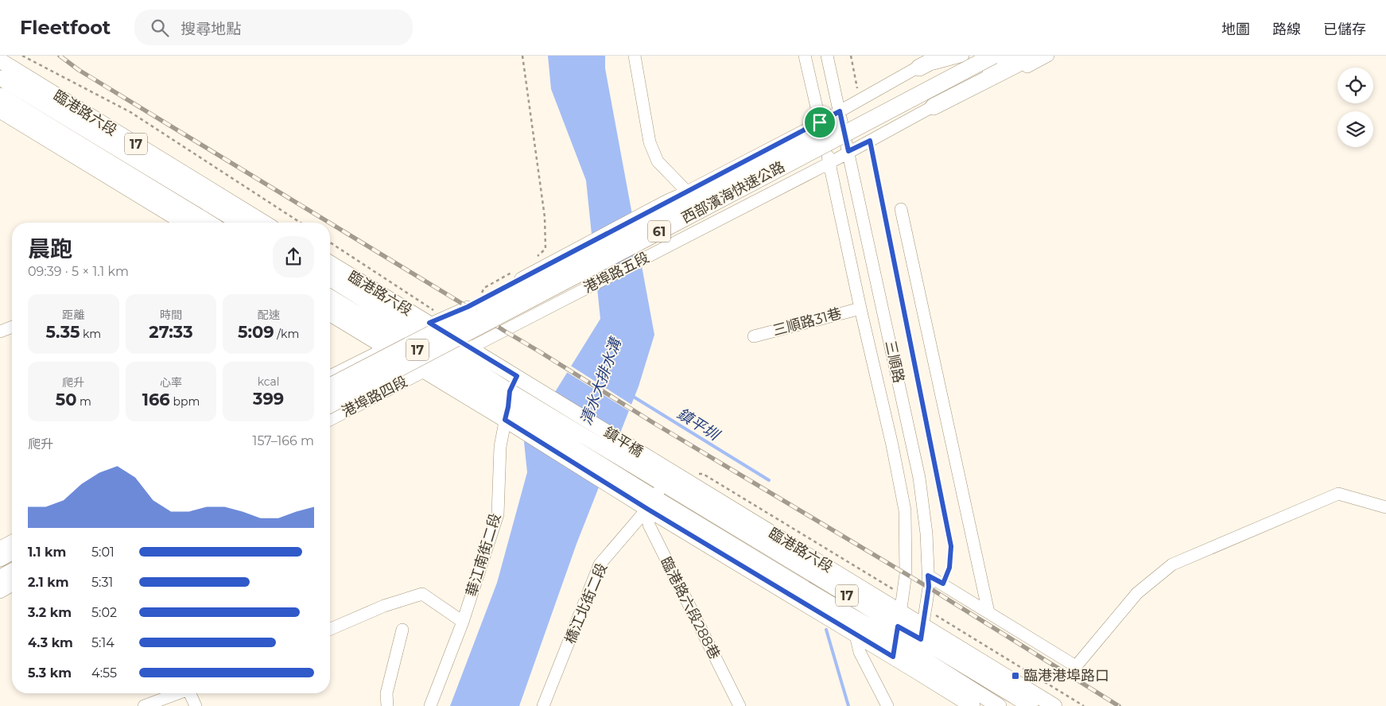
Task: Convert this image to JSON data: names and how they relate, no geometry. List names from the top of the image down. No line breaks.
{"streets":{"highway":["西部濱海快速公路","61"],"main road":["臨港路六段","17","鎮平橋"],"street":["港埠路五段","三順路31巷","三順路","港埠路四段","華江南街二段","橋江北街二段","臨港路六段288巷"]},"crossings":[["臨港路六段","17"],["臨港路六段","港埠路五段"],["臨港路六段","三順路"],["臨港路六段","鎮平橋"],["臨港路六段","華江南街二段"],["臨港路六段","橋江北街二段"],["17","港埠路五段"],["17","三順路"],["17","港埠路四段"],["17","華江南街二段"],["17","橋江北街二段"],["17","臨港路六段288巷"],["港埠路五段","三順路"],["港埠路五段","港埠路四段"],["三順路31巷","三順路"],["鎮平橋","華江南街二段"],["鎮平橋","橋江北街二段"],["橋江北街二段","臨港路六段288巷"]],"water":["清水大排水溝","鎮平圳"],"places":{"transit":["臨港港埠路口"]},"page":{"header":"Fleetfoot","search":"搜尋地點","nav":["地圖","路線","已儲存"],"heading":["晨跑","09:39 · 5 × 1.1 km"],"stats":[["距離","5.35 km"],["時間","27:33"],["配速","5:09 /km"],["爬升","50 m"],["心率","166 bpm"],["kcal","399"]],"chart":["爬升","157–166 m"],"list":[{"name":"1.1 km","note":"5:01"},{"name":"2.1 km","note":"5:31"},{"name":"3.2 km","note":"5:02"},{"name":"4.3 km","note":"5:14"},{"name":"5.3 km","note":"4:55"}]}}
